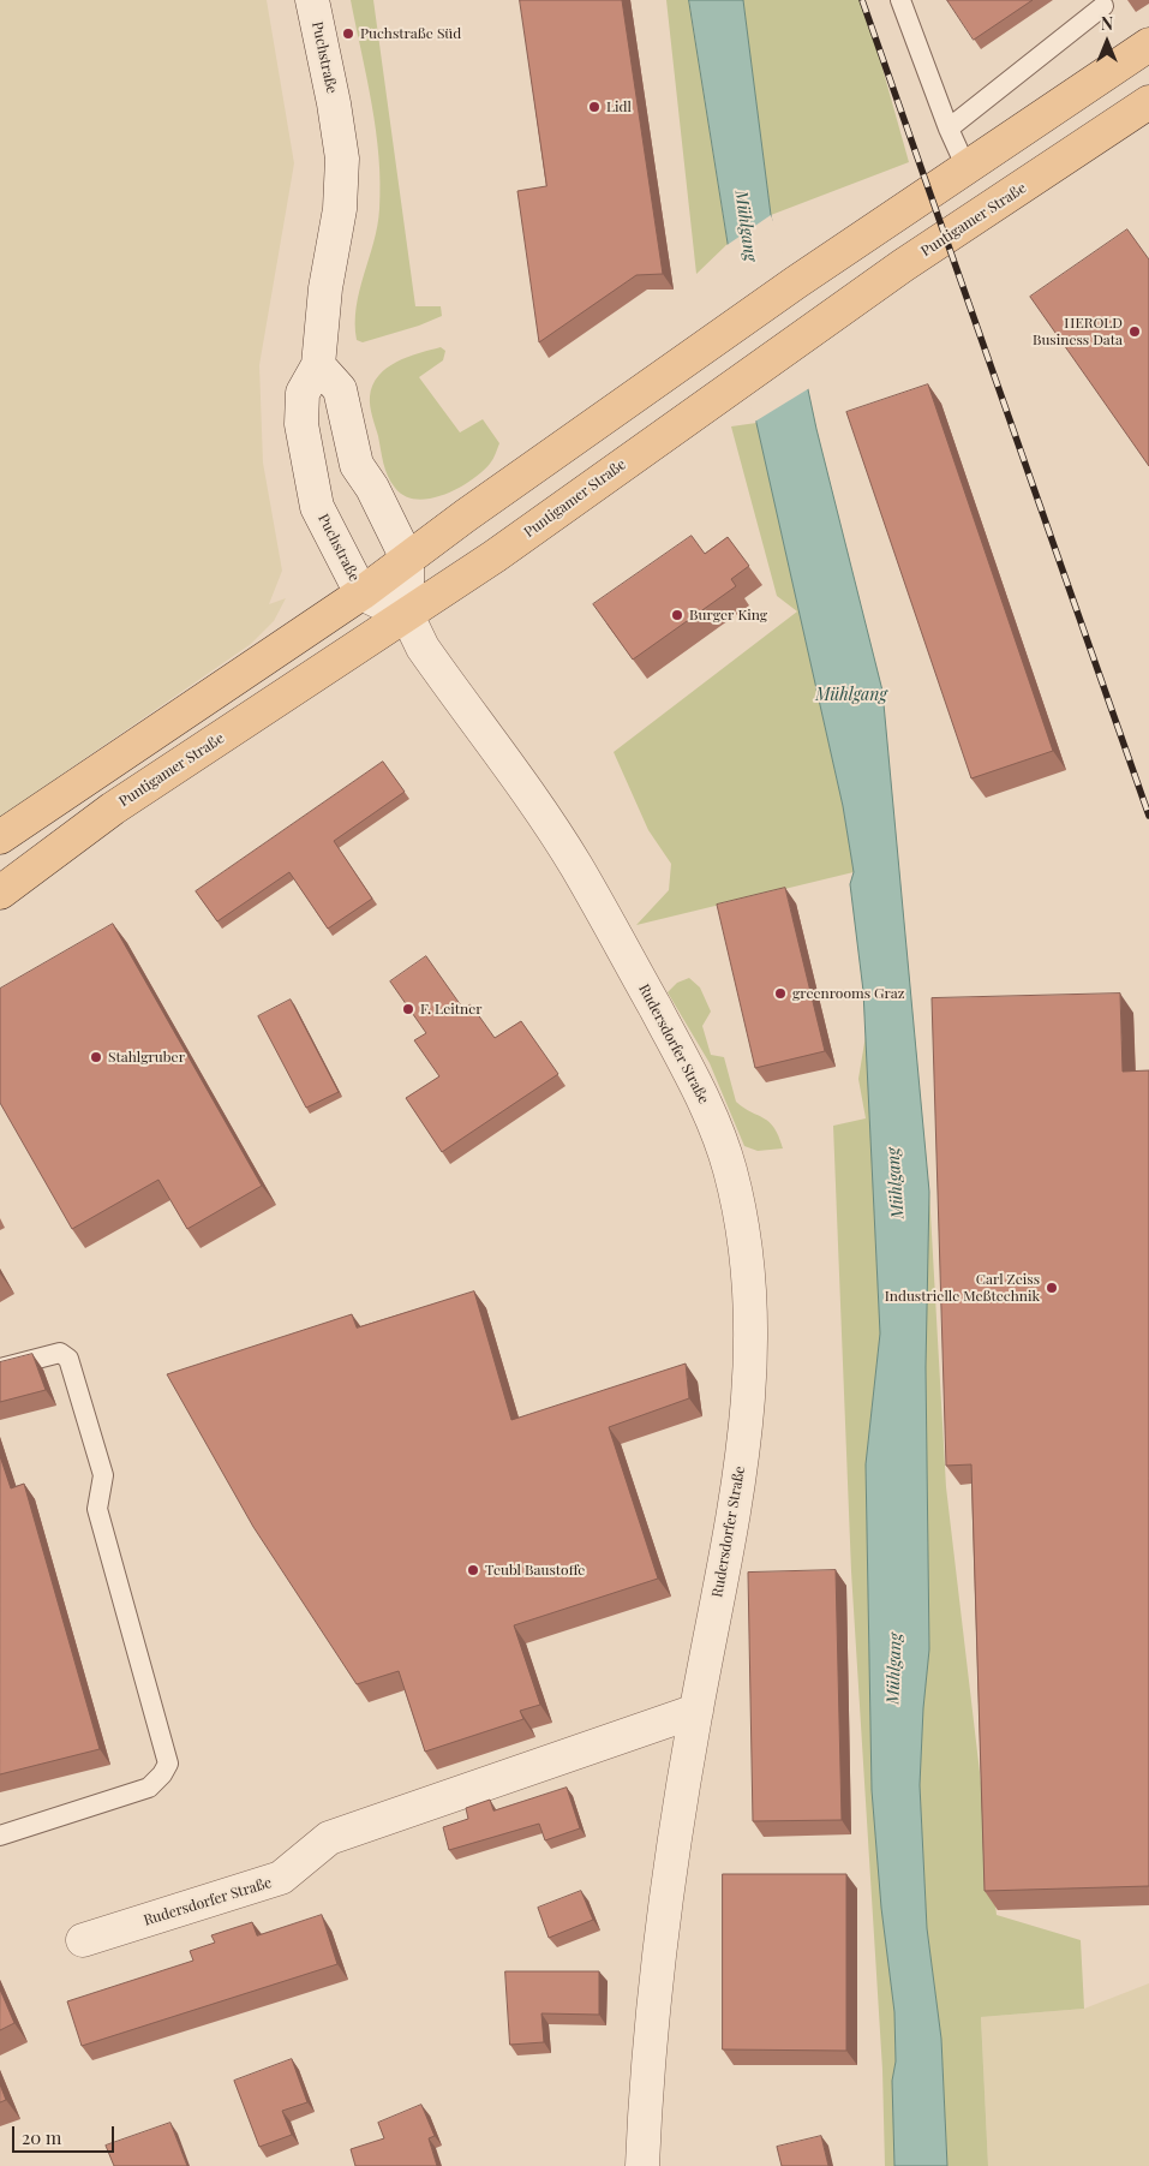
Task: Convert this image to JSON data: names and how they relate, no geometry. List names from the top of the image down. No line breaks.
{"streets":{"main road":["Puntigamer Straße"],"street":["Puchstraße","Rudersdorfer Straße"]},"crossings":[["Puchstraße","Puntigamer Straße"],["Puchstraße","Rudersdorfer Straße"],["Puntigamer Straße","Rudersdorfer Straße"]],"water":["Mühlgang"],"places":["Puchstraße Süd","Lidl","HEROLD Business Data","Burger King","greenrooms Graz","F. Leitner","Stahlgruber","Carl Zeiss Industrielle Meßtechnik","Teubl Baustoffe"],"scale_bar":"20 m","north":"top"}
